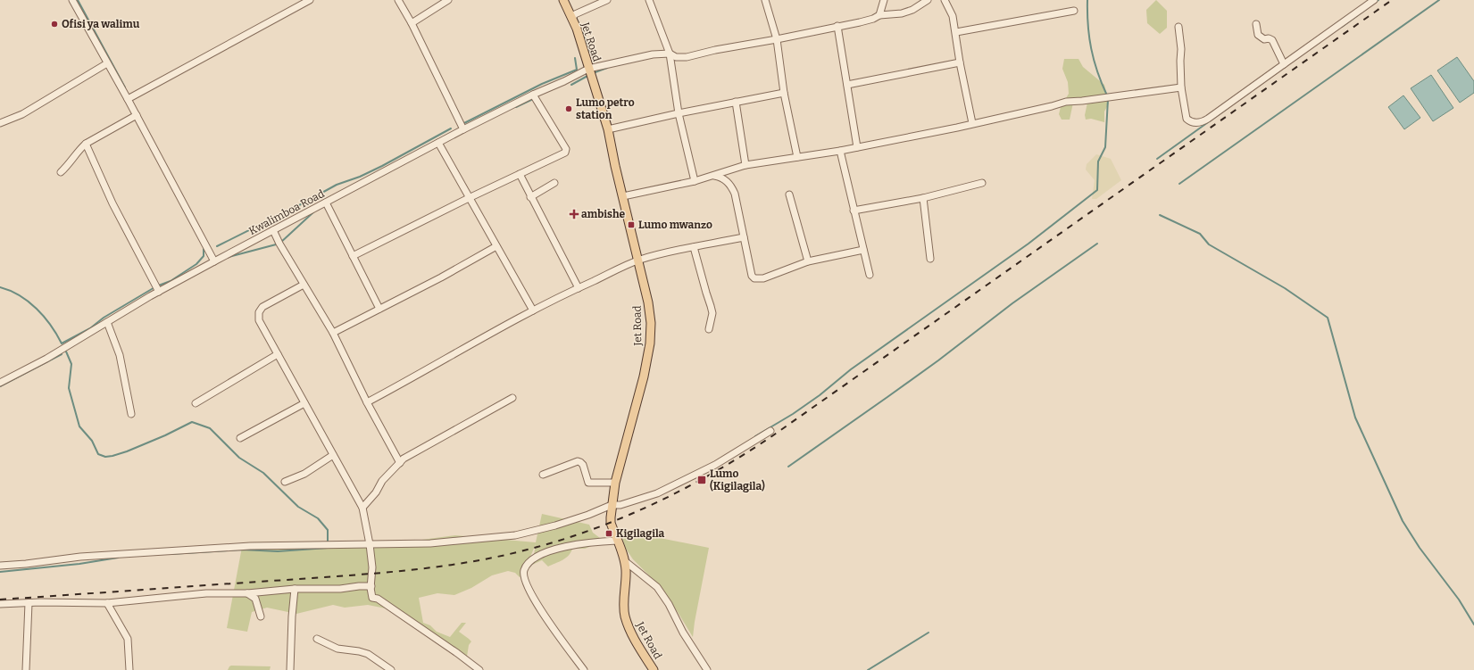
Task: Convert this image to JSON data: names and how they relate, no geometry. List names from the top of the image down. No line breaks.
{"streets":{"main road":["Jet Road"],"street":["Kwalimboa Road"]},"crossings":[["Jet Road","Kwalimboa Road"]],"places":{"other":["Ofisi ya walimu","Lumo petro station"],"health":["ambishe"],"transit":["Lumo mwanzo","Lumo (Kigilagila)","Kigilagila"]}}
